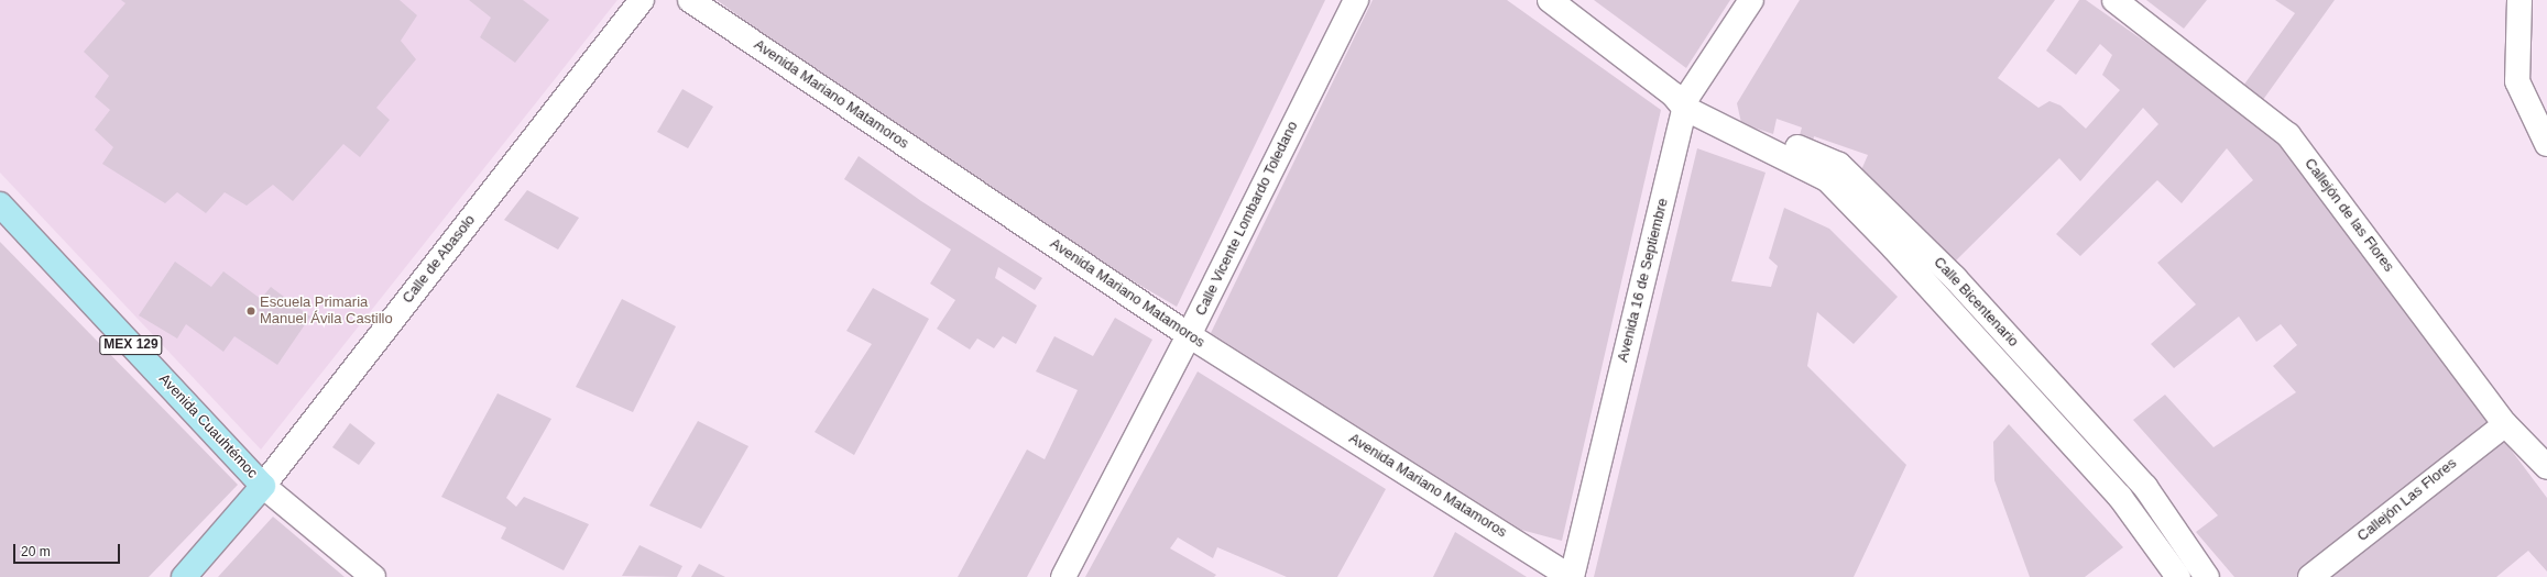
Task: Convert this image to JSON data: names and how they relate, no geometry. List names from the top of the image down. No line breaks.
{"streets":{"main road":["Calle de Abasolo","MEX 129","Avenida Cuauhtémoc"],"street":["Avenida Mariano Matamoros","Callejón de las Flores","Calle Vicente Lombardo Toledano","Avenida 16 de Septiembre","Calle Bicentenario","Callejón Las Flores"]},"crossings":[["Avenida Mariano Matamoros","Calle Vicente Lombardo Toledano"],["Avenida Mariano Matamoros","Avenida 16 de Septiembre"],["Callejón de las Flores","Callejón Las Flores"],["Calle de Abasolo","Avenida Cuauhtémoc"],["Avenida 16 de Septiembre","Calle Bicentenario"]],"places":["Escuela Primaria Manuel Ávila Castillo"],"scale_bar":"20 m"}
